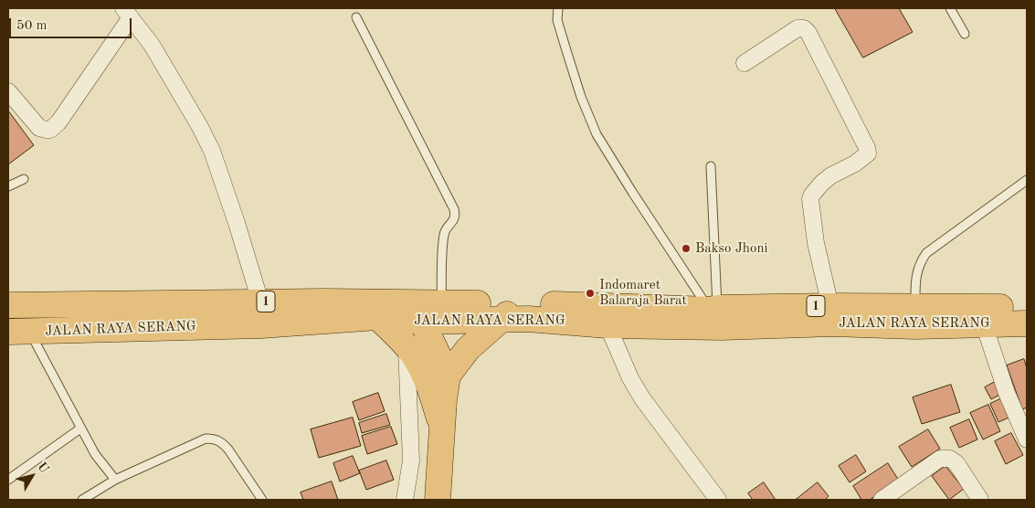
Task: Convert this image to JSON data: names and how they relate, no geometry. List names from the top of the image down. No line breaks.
{"streets":{"highway":["1","JALAN RAYA SERANG"]},"places":["Bakso Jhoni","Indomaret Balaraja Barat"],"scale_bar":"50 m","north":"top right"}
